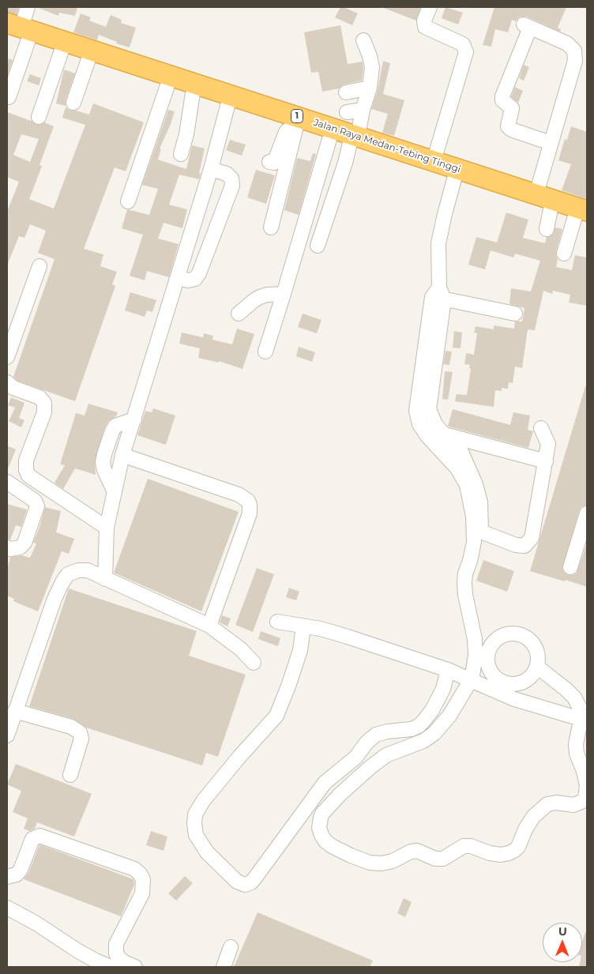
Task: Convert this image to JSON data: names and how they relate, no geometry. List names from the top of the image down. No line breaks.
{"streets":{"highway":["1","Jalan Raya Medan-Tebing Tinggi"]},"north":"top"}
